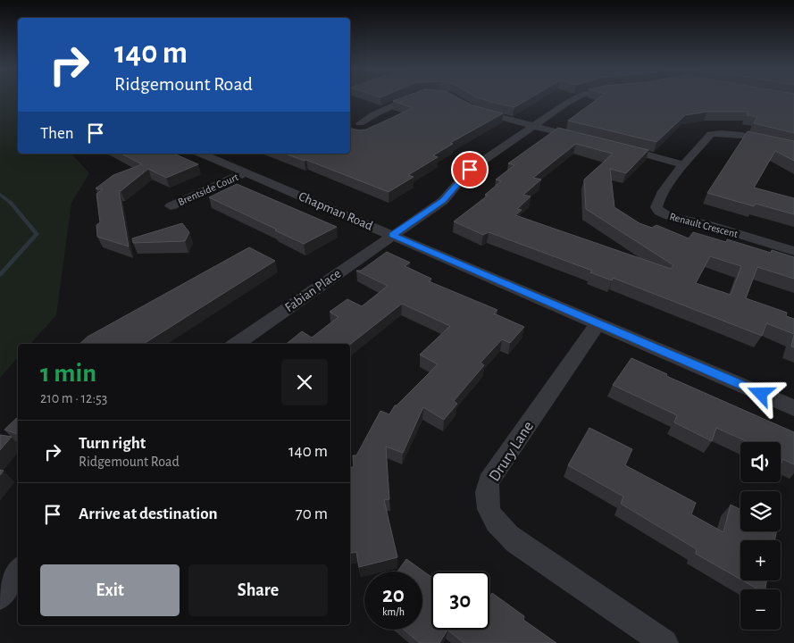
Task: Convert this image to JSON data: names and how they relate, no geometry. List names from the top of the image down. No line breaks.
{"streets":{"street":["Brentside Court","Chapman Road","Renault Crescent","Fabian Place","Drury Lane"]},"crossings":[["Brentside Court","Chapman Road"],["Chapman Road","Fabian Place"],["Chapman Road","Drury Lane"]],"page":{"turn":["140 m","Ridgemount Road"],"then":"Then","heading":["1 min","210 m · 12:53"],"list":[{"name":"Turn right","note":"Ridgemount Road","value":"140 m"},{"name":"Arrive at destination","value":"70 m"}],"map_buttons":["+","−"],"buttons":["Exit","Share"],"speed":"20 km/h","limit":"30"}}
